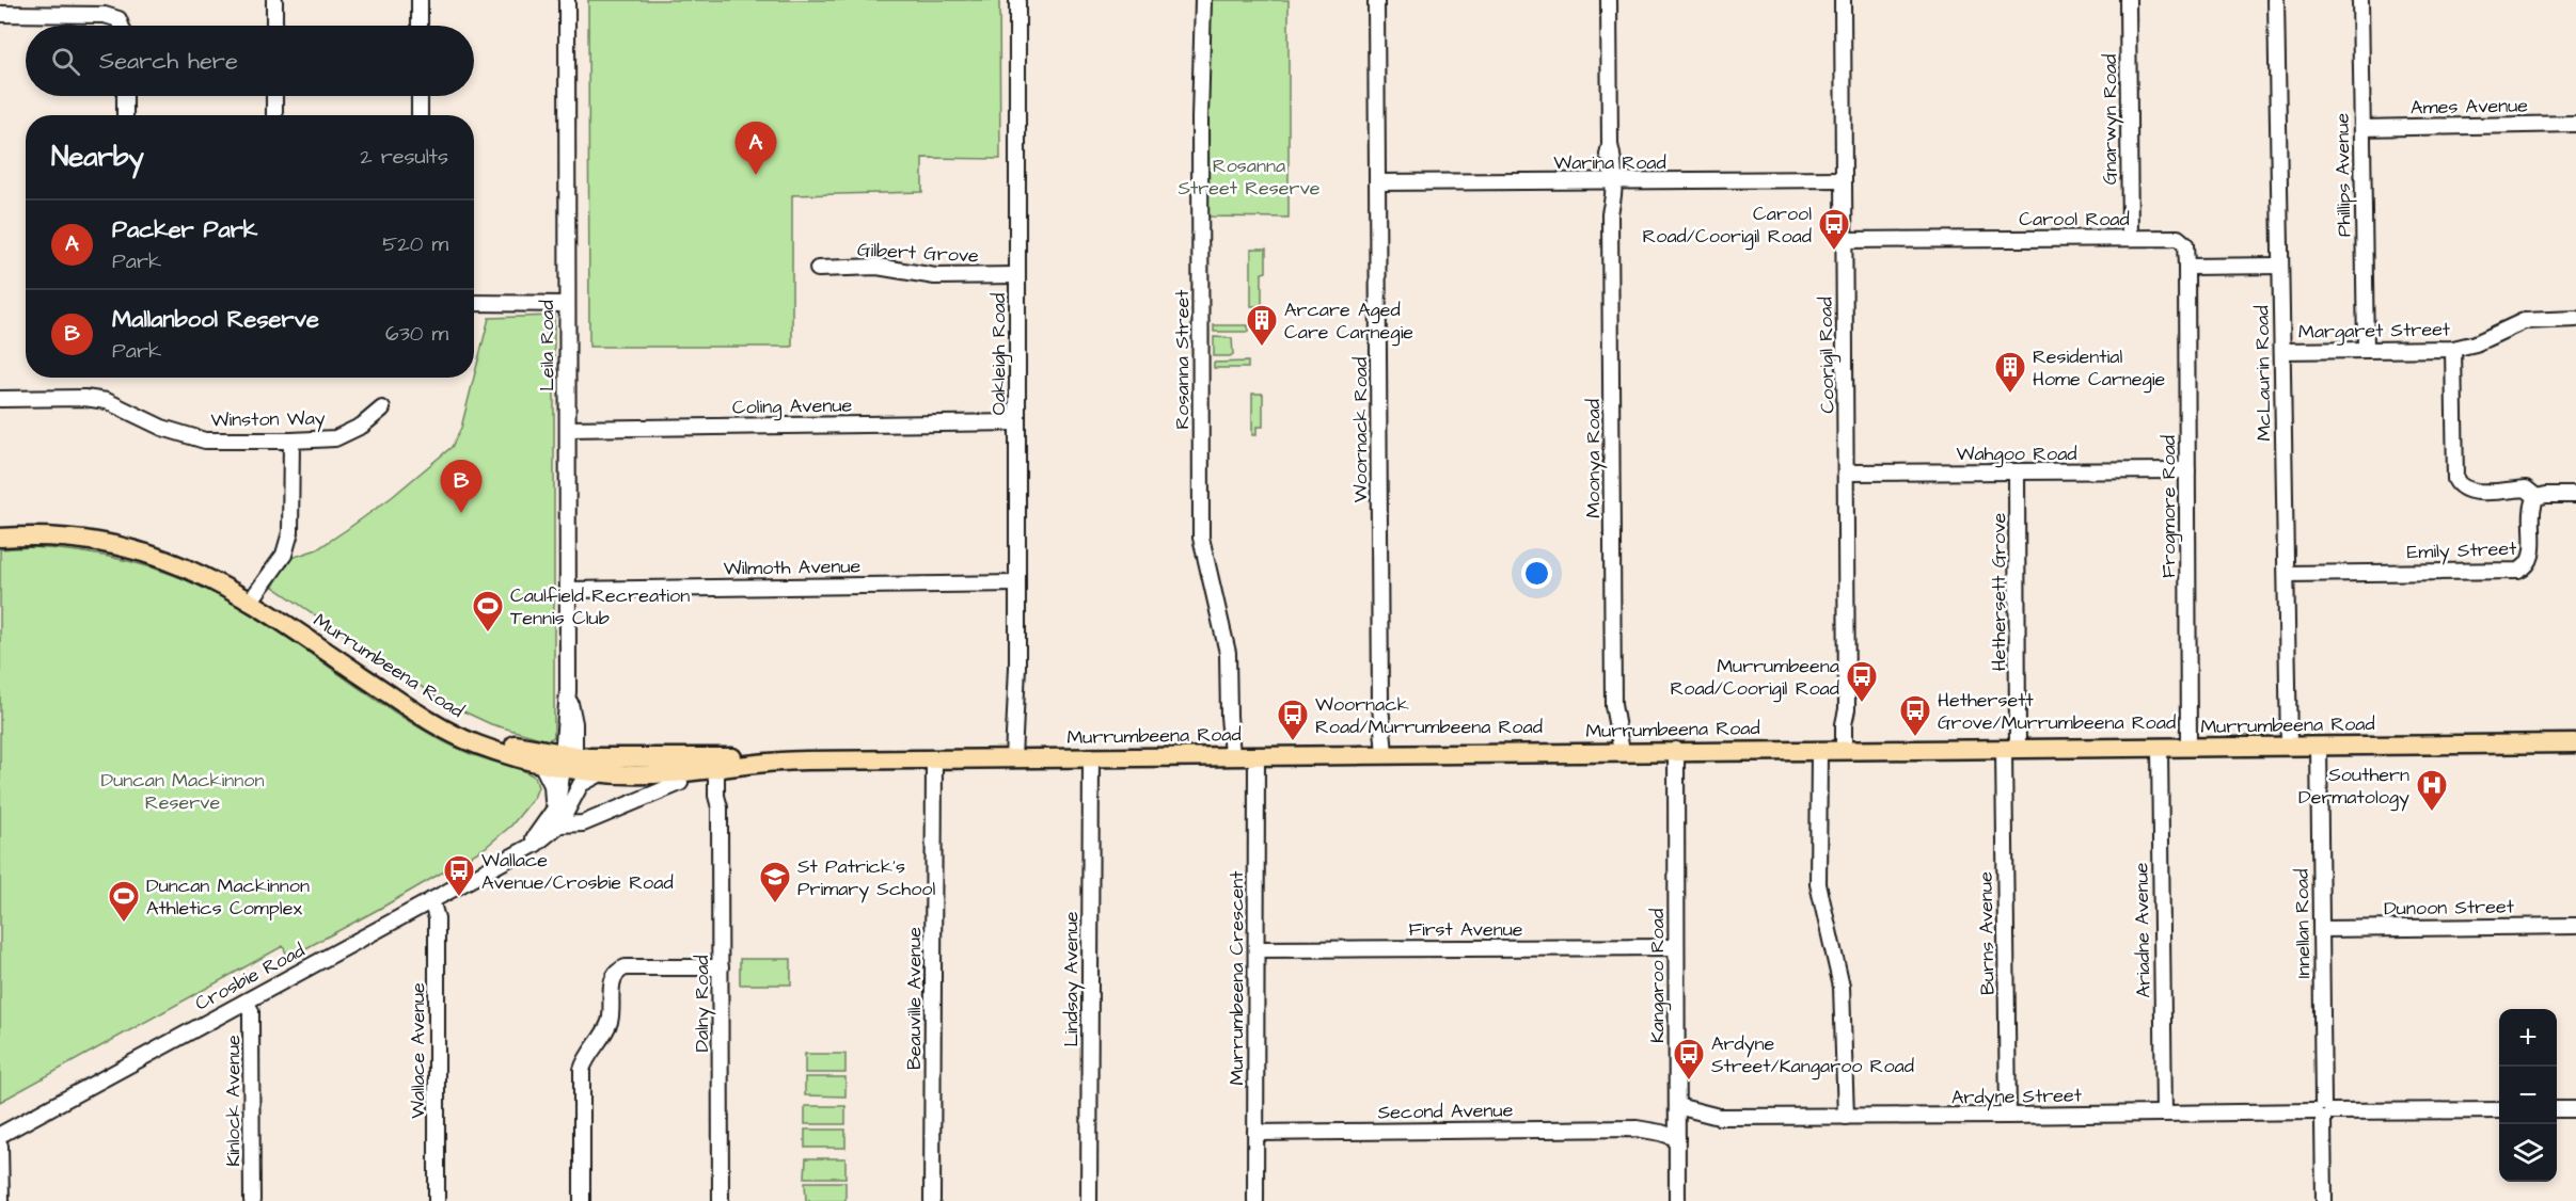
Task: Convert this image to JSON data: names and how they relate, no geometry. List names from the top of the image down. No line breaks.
{"streets":{"main road":["Murrumbeena Road"],"street":["Ames Avenue","Gnarwyn Road","Warina Road","Phillips Avenue","Carool Road","Gilbert Grove","Margaret Street","Leila Road","Oakleigh Road","Coorigil Road","Rosanna Street","McLaurin Road","Coling Avenue","Winston Way","Woornack Road","Wahgoo Road","Moonya Road","Frogmore Road","Emily Street","Wilmoth Avenue","Hethersett Grove","Dunoon Street","Innellan Road","First Avenue","Ariadne Avenue","Burns Avenue","Kangaroo Road","Crosbie Road","Murrumbeena Crescent","Lindsay Avenue","Beauville Avenue","Dalny Road","Wallace Avenue","Ardyne Street","Kinlock Avenue","Second Avenue"]},"crossings":[["Ames Avenue","Phillips Avenue"],["Gnarwyn Road","Carool Road"],["Warina Road","Coorigil Road"],["Warina Road","Woornack Road"],["Warina Road","Moonya Road"],["Phillips Avenue","Margaret Street"],["Carool Road","Coorigil Road"],["Carool Road","Frogmore Road"],["Gilbert Grove","Oakleigh Road"],["Margaret Street","McLaurin Road"],["Leila Road","Coling Avenue"],["Leila Road","Wilmoth Avenue"],["Leila Road","Murrumbeena Road"],["Leila Road","Crosbie Road"],["Oakleigh Road","Coling Avenue"],["Oakleigh Road","Wilmoth Avenue"],["Oakleigh Road","Murrumbeena Road"],["Coorigil Road","Wahgoo Road"],["Coorigil Road","Murrumbeena Road"],["Rosanna Street","Murrumbeena Road"],["McLaurin Road","Emily Street"],["McLaurin Road","Murrumbeena Road"],["Woornack Road","Murrumbeena Road"],["Wahgoo Road","Frogmore Road"],["Wahgoo Road","Hethersett Grove"],["Moonya Road","Murrumbeena Road"],["Frogmore Road","Murrumbeena Road"],["Hethersett Grove","Murrumbeena Road"],["Hethersett Grove","Burns Avenue"],["Murrumbeena Road","Innellan Road"],["Murrumbeena Road","Ariadne Avenue"],["Murrumbeena Road","Burns Avenue"],["Murrumbeena Road","Kangaroo Road"],["Murrumbeena Road","Murrumbeena Crescent"],["Murrumbeena Road","Lindsay Avenue"],["Murrumbeena Road","Beauville Avenue"],["Murrumbeena Road","Dalny Road"],["Dunoon Street","Innellan Road"],["Innellan Road","Ardyne Street"],["First Avenue","Kangaroo Road"],["First Avenue","Murrumbeena Crescent"],["Ariadne Avenue","Ardyne Street"],["Burns Avenue","Ardyne Street"],["Kangaroo Road","Ardyne Street"],["Kangaroo Road","Second Avenue"],["Crosbie Road","Wallace Avenue"],["Crosbie Road","Kinlock Avenue"],["Murrumbeena Crescent","Second Avenue"],["Ardyne Street","Second Avenue"]],"parks":["Rosanna Street Reserve","Duncan Mackinnon Reserve"],"places":{"bus stop":["Carool Road/Coorigil Road","Murrumbeena Road/Coorigil Road","Hethersett Grove/Murrumbeena Road","Woornack Road/Murrumbeena Road","Wallace Avenue/Crosbie Road","Ardyne Street/Kangaroo Road"],"building":["Arcare Aged Care Carnegie","Residential Home Carnegie"],"sports":["Caulfield Recreation Tennis Club","Duncan Mackinnon Athletics Complex"],"hospital":["Southern Dermatology"],"school or university":["St Patrick's Primary School"]},"page":{"search":"Search here","heading":["Nearby","2 results"],"pins":["A","B"],"list":[{"mark":"A","name":"Packer Park","note":"Park","value":"520 m"},{"mark":"B","name":"Mallanbool Reserve","note":"Park","value":"630 m"}],"map_buttons":["+","−"]}}
